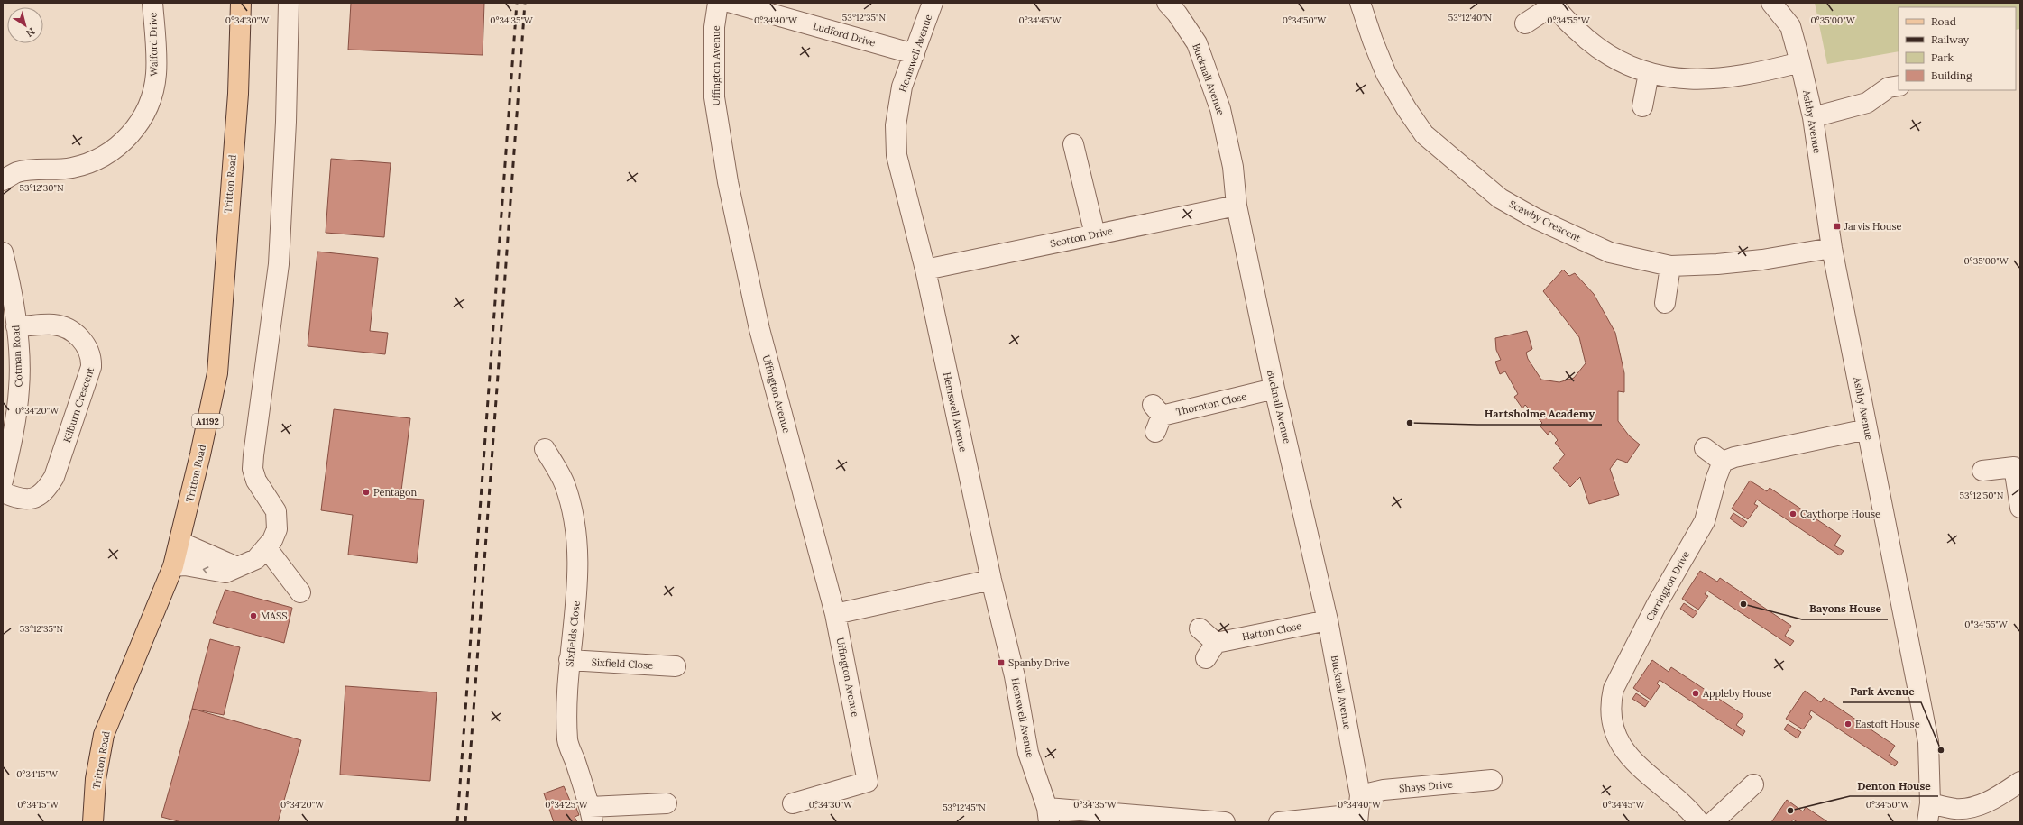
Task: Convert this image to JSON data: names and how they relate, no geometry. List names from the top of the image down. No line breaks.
{"streets":{"main road":["Tritton Road","A1192"],"street":["Ludford Drive","Walford Drive","Hemswell Avenue","Uffington Avenue","Bucknall Avenue","Ashby Avenue","Scawby Crescent","Scotton Drive","Cotman Road","Thornton Close","Kilburn Crescent","Carrington Drive","Hatton Close","Sixfields Close","Sixfield Close","Shays Drive"]},"crossings":[["Ludford Drive","Hemswell Avenue"],["Hemswell Avenue","Scotton Drive"],["Bucknall Avenue","Scotton Drive"],["Bucknall Avenue","Thornton Close"],["Bucknall Avenue","Hatton Close"],["Bucknall Avenue","Shays Drive"],["Ashby Avenue","Scawby Crescent"],["Cotman Road","Kilburn Crescent"],["Sixfields Close","Sixfield Close"]],"places":{"transit":["Jarvis House","Spanby Drive"],"other":["Hartsholme Academy","Pentagon","Caythorpe House","Bayons House","MASS","Appleby House","Eastoft House","Park Avenue","Denton House"]},"legend":["Road","Railway","Park","Building"],"north":"bottom right","coordinates":["53°12'35\"N","53°12'40\"N","0°34'30\"W","0°34'35\"W","0°34'40\"W","0°34'45\"W","0°34'50\"W","0°34'55\"W","0°35'00\"W","53°12'30\"N","0°34'20\"W","53°12'50\"N","0°34'15\"W","0°34'25\"W","53°12'45\"N"]}
